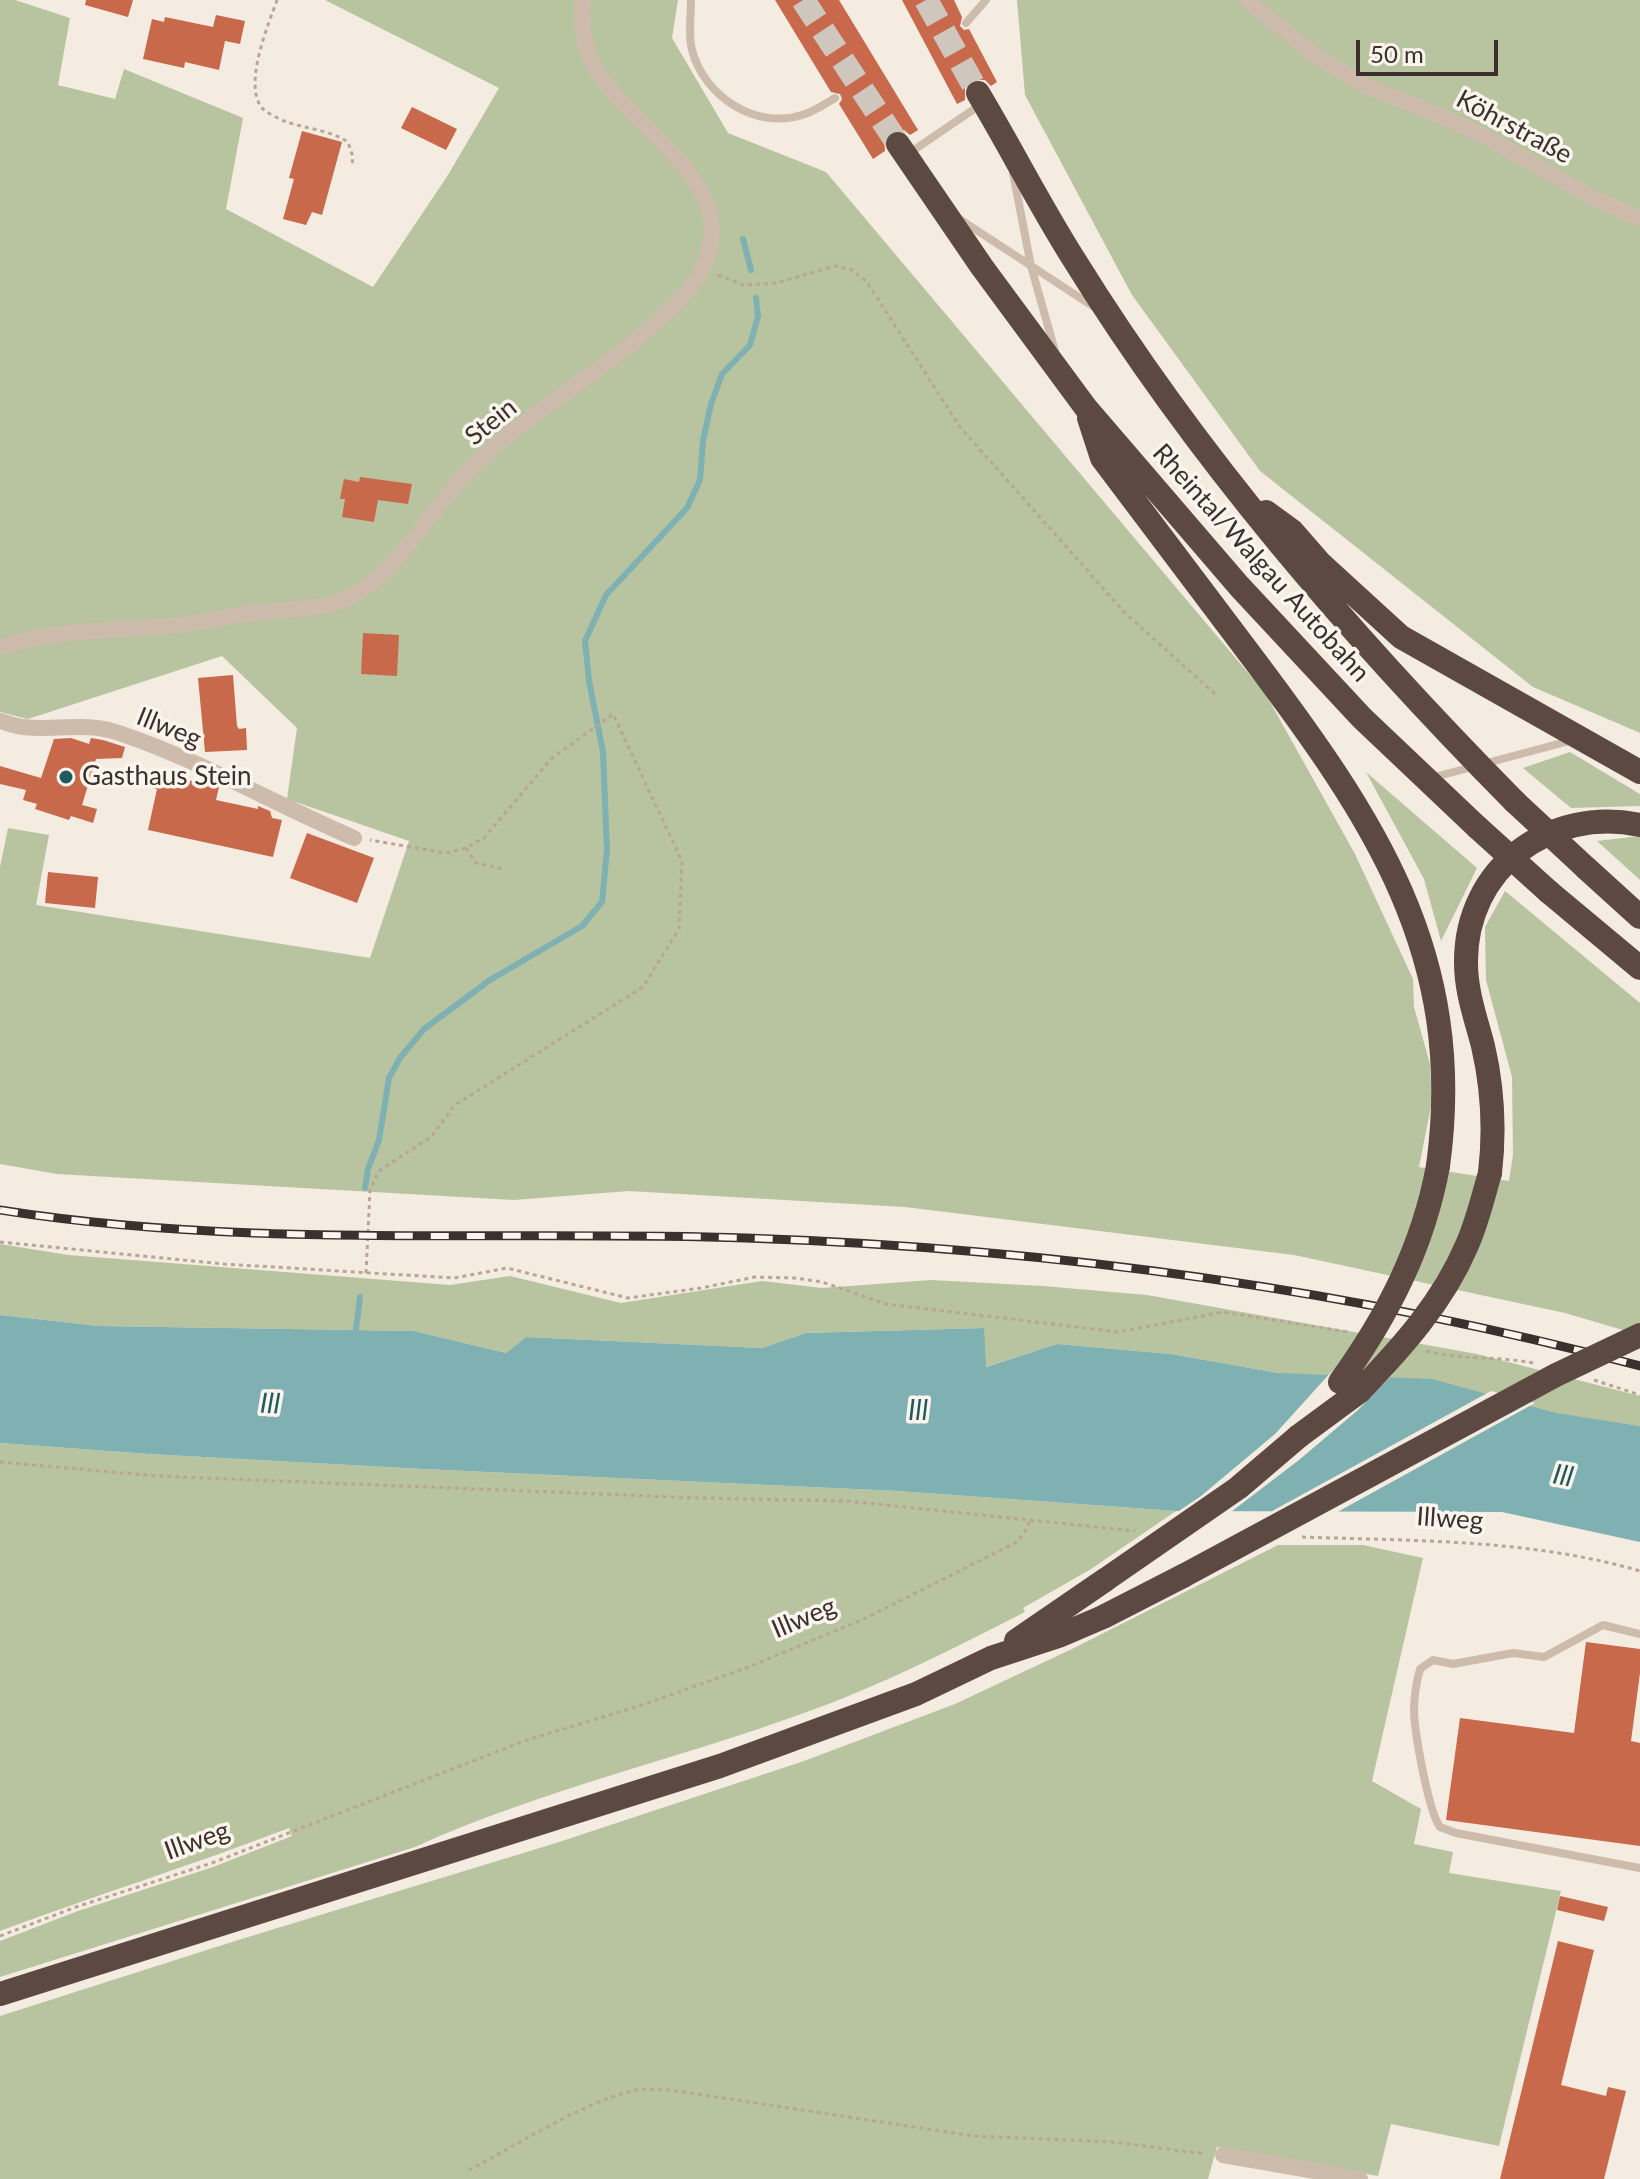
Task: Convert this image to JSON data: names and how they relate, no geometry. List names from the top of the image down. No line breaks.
{"streets":{"highway":["Rheintal/Walgau Autobahn"],"street":["Köhrstraße","Stein","Illweg"]},"water":["Ill"],"places":["Gasthaus Stein"],"scale_bar":"50 m"}
